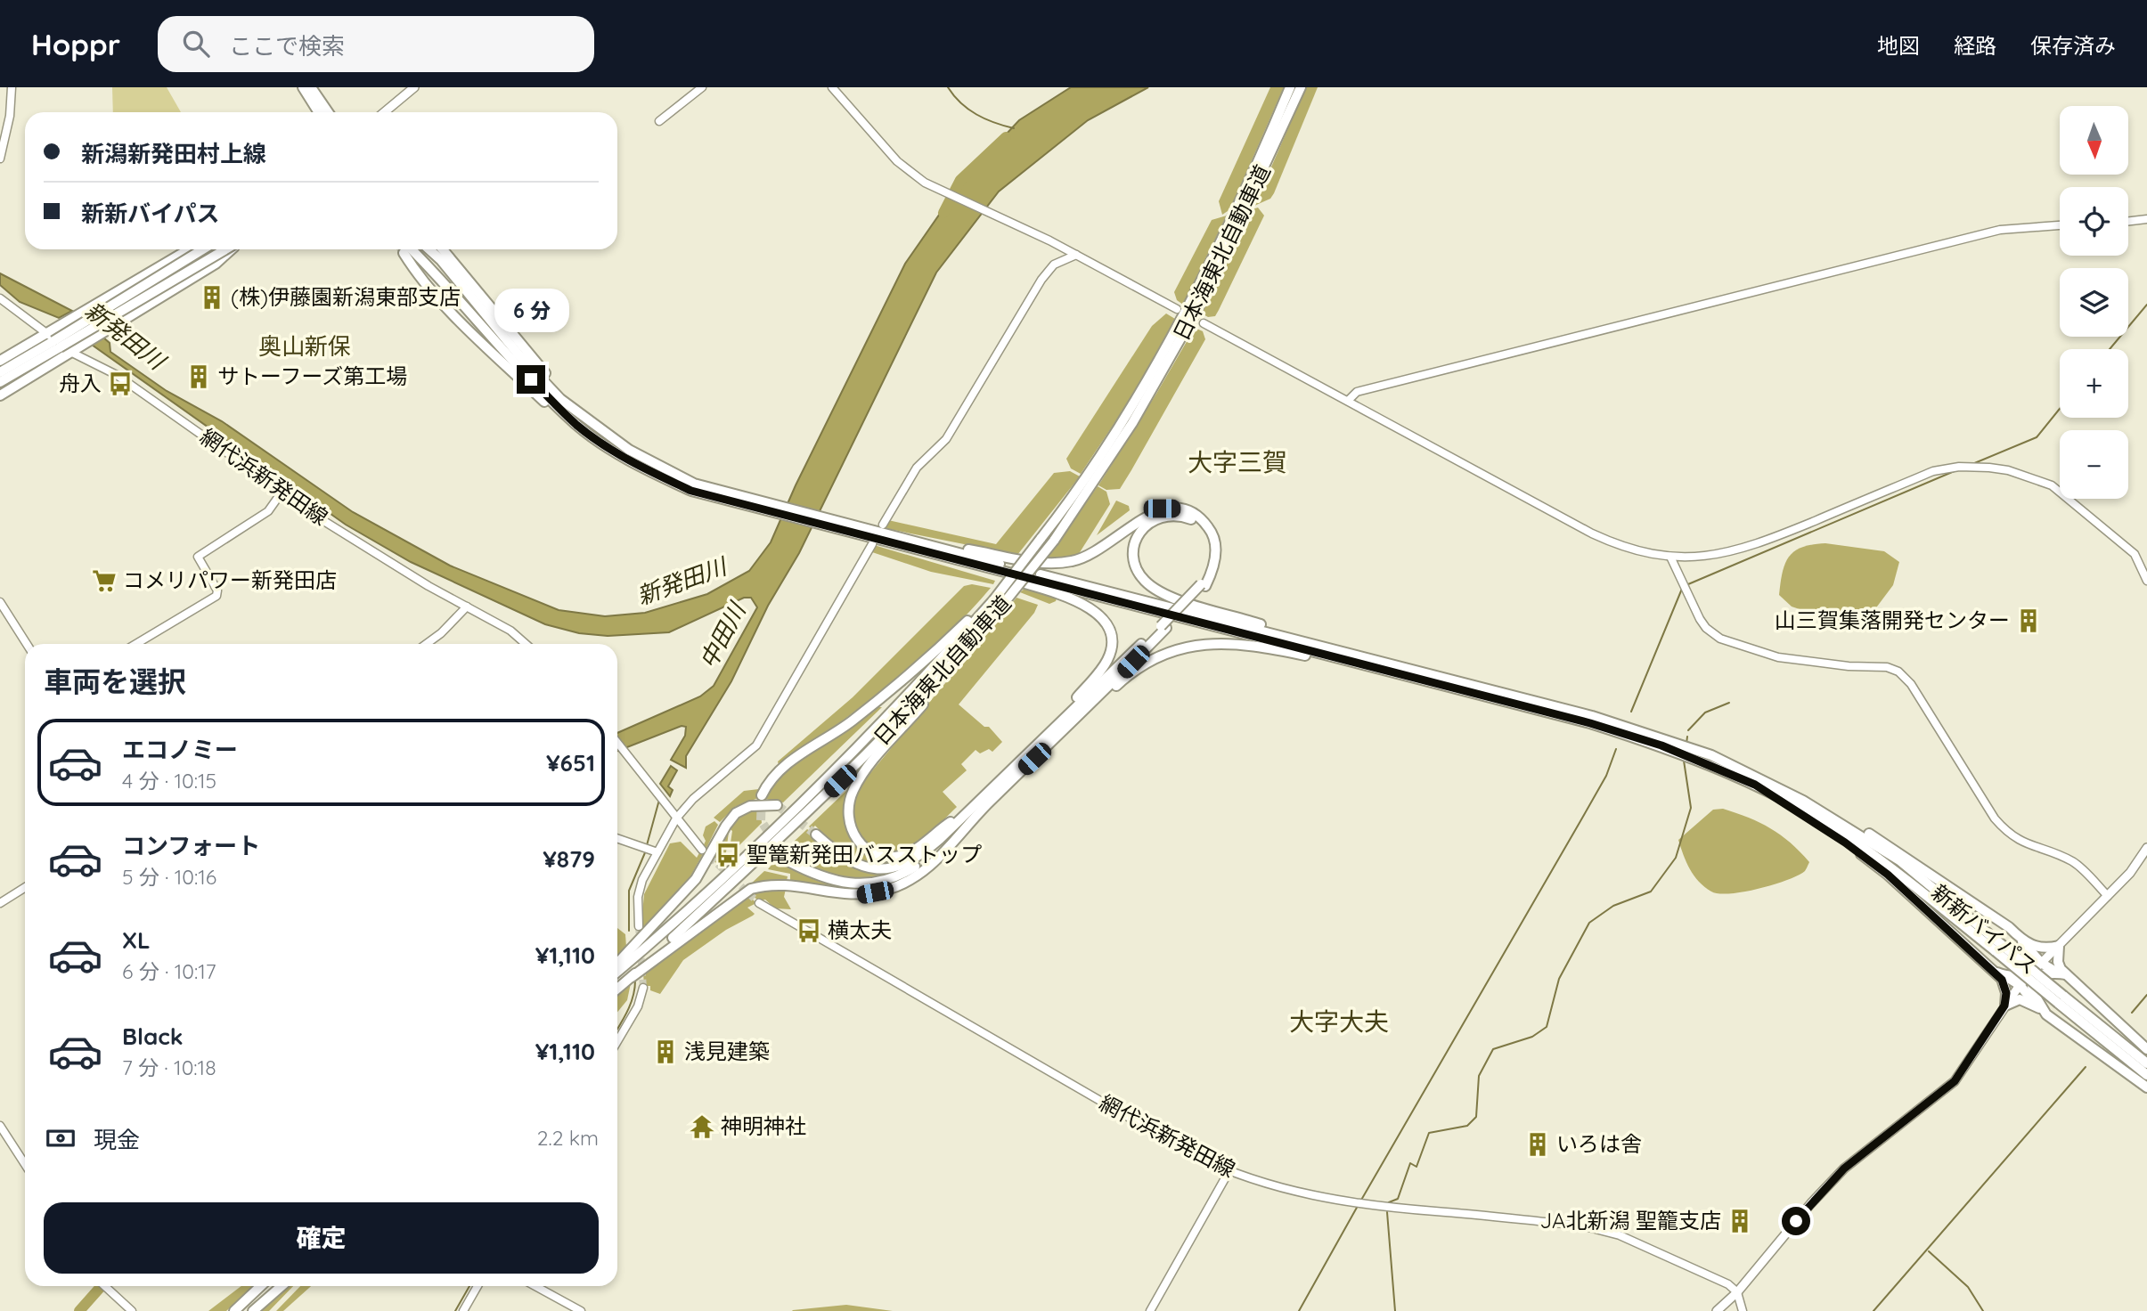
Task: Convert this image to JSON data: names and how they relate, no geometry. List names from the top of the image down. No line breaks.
{"streets":{"highway":["日本海東北自動車道","新新バイパス"],"street":["網代浜新発田線"]},"districts":["奥山新保","大字三賀","大字大夫"],"water":["新発田川","中田川"],"places":{"building":["(株)伊藤園新潟東部支店","サトーフーズ第工場","山三賀集落開発センター","浅見建築","いろは舎","JA北新潟 聖籠支店"],"bus stop":["舟入","聖篭新発田バスストップ","横太夫"],"supermarket":["コメリパワー新発田店"],"temple":["神明神社"]},"north":"bottom","page":{"header":"Hoppr","search":"ここで検索","nav":["地図","経路","保存済み"],"map_buttons":["+","−"],"banner":["新潟新発田村上線","新新バイパス"],"bubble":"6 分","heading":"車両を選択","list":[{"name":"エコノミー","note":"4 分 · 10:15","value":"¥651"},{"name":"コンフォート","note":"5 分 · 10:16","value":"¥879"},{"name":"XL","note":"6 分 · 10:17","value":"¥1,110"},{"name":"Black","note":"7 分 · 10:18","value":"¥1,110"}],"pay":["現金","2.2 km"],"buttons":"確定"}}
